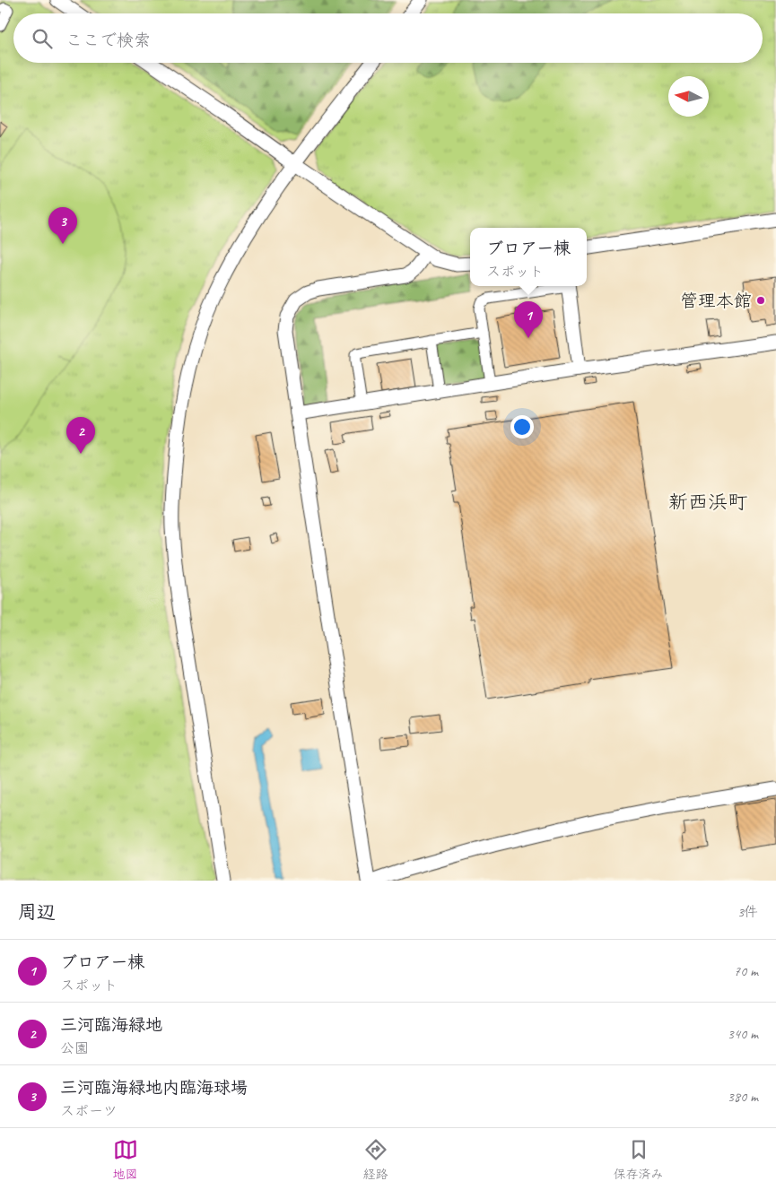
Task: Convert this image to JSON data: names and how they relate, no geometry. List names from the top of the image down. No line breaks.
{"districts":["新西浜町"],"places":["管理本館"],"north":"left","page":{"search":"ここで検索","pins":["3","1","2"],"popup":["ブロアー棟","スポット"],"heading":["周辺","3件"],"list":[{"mark":"1","name":"ブロアー棟","note":"スポット","value":"70 m"},{"mark":"2","name":"三河臨海緑地","note":"公園","value":"340 m"},{"mark":"3","name":"三河臨海緑地内臨海球場","note":"スポーツ","value":"380 m"}],"nav":["地図","経路","保存済み"]}}
